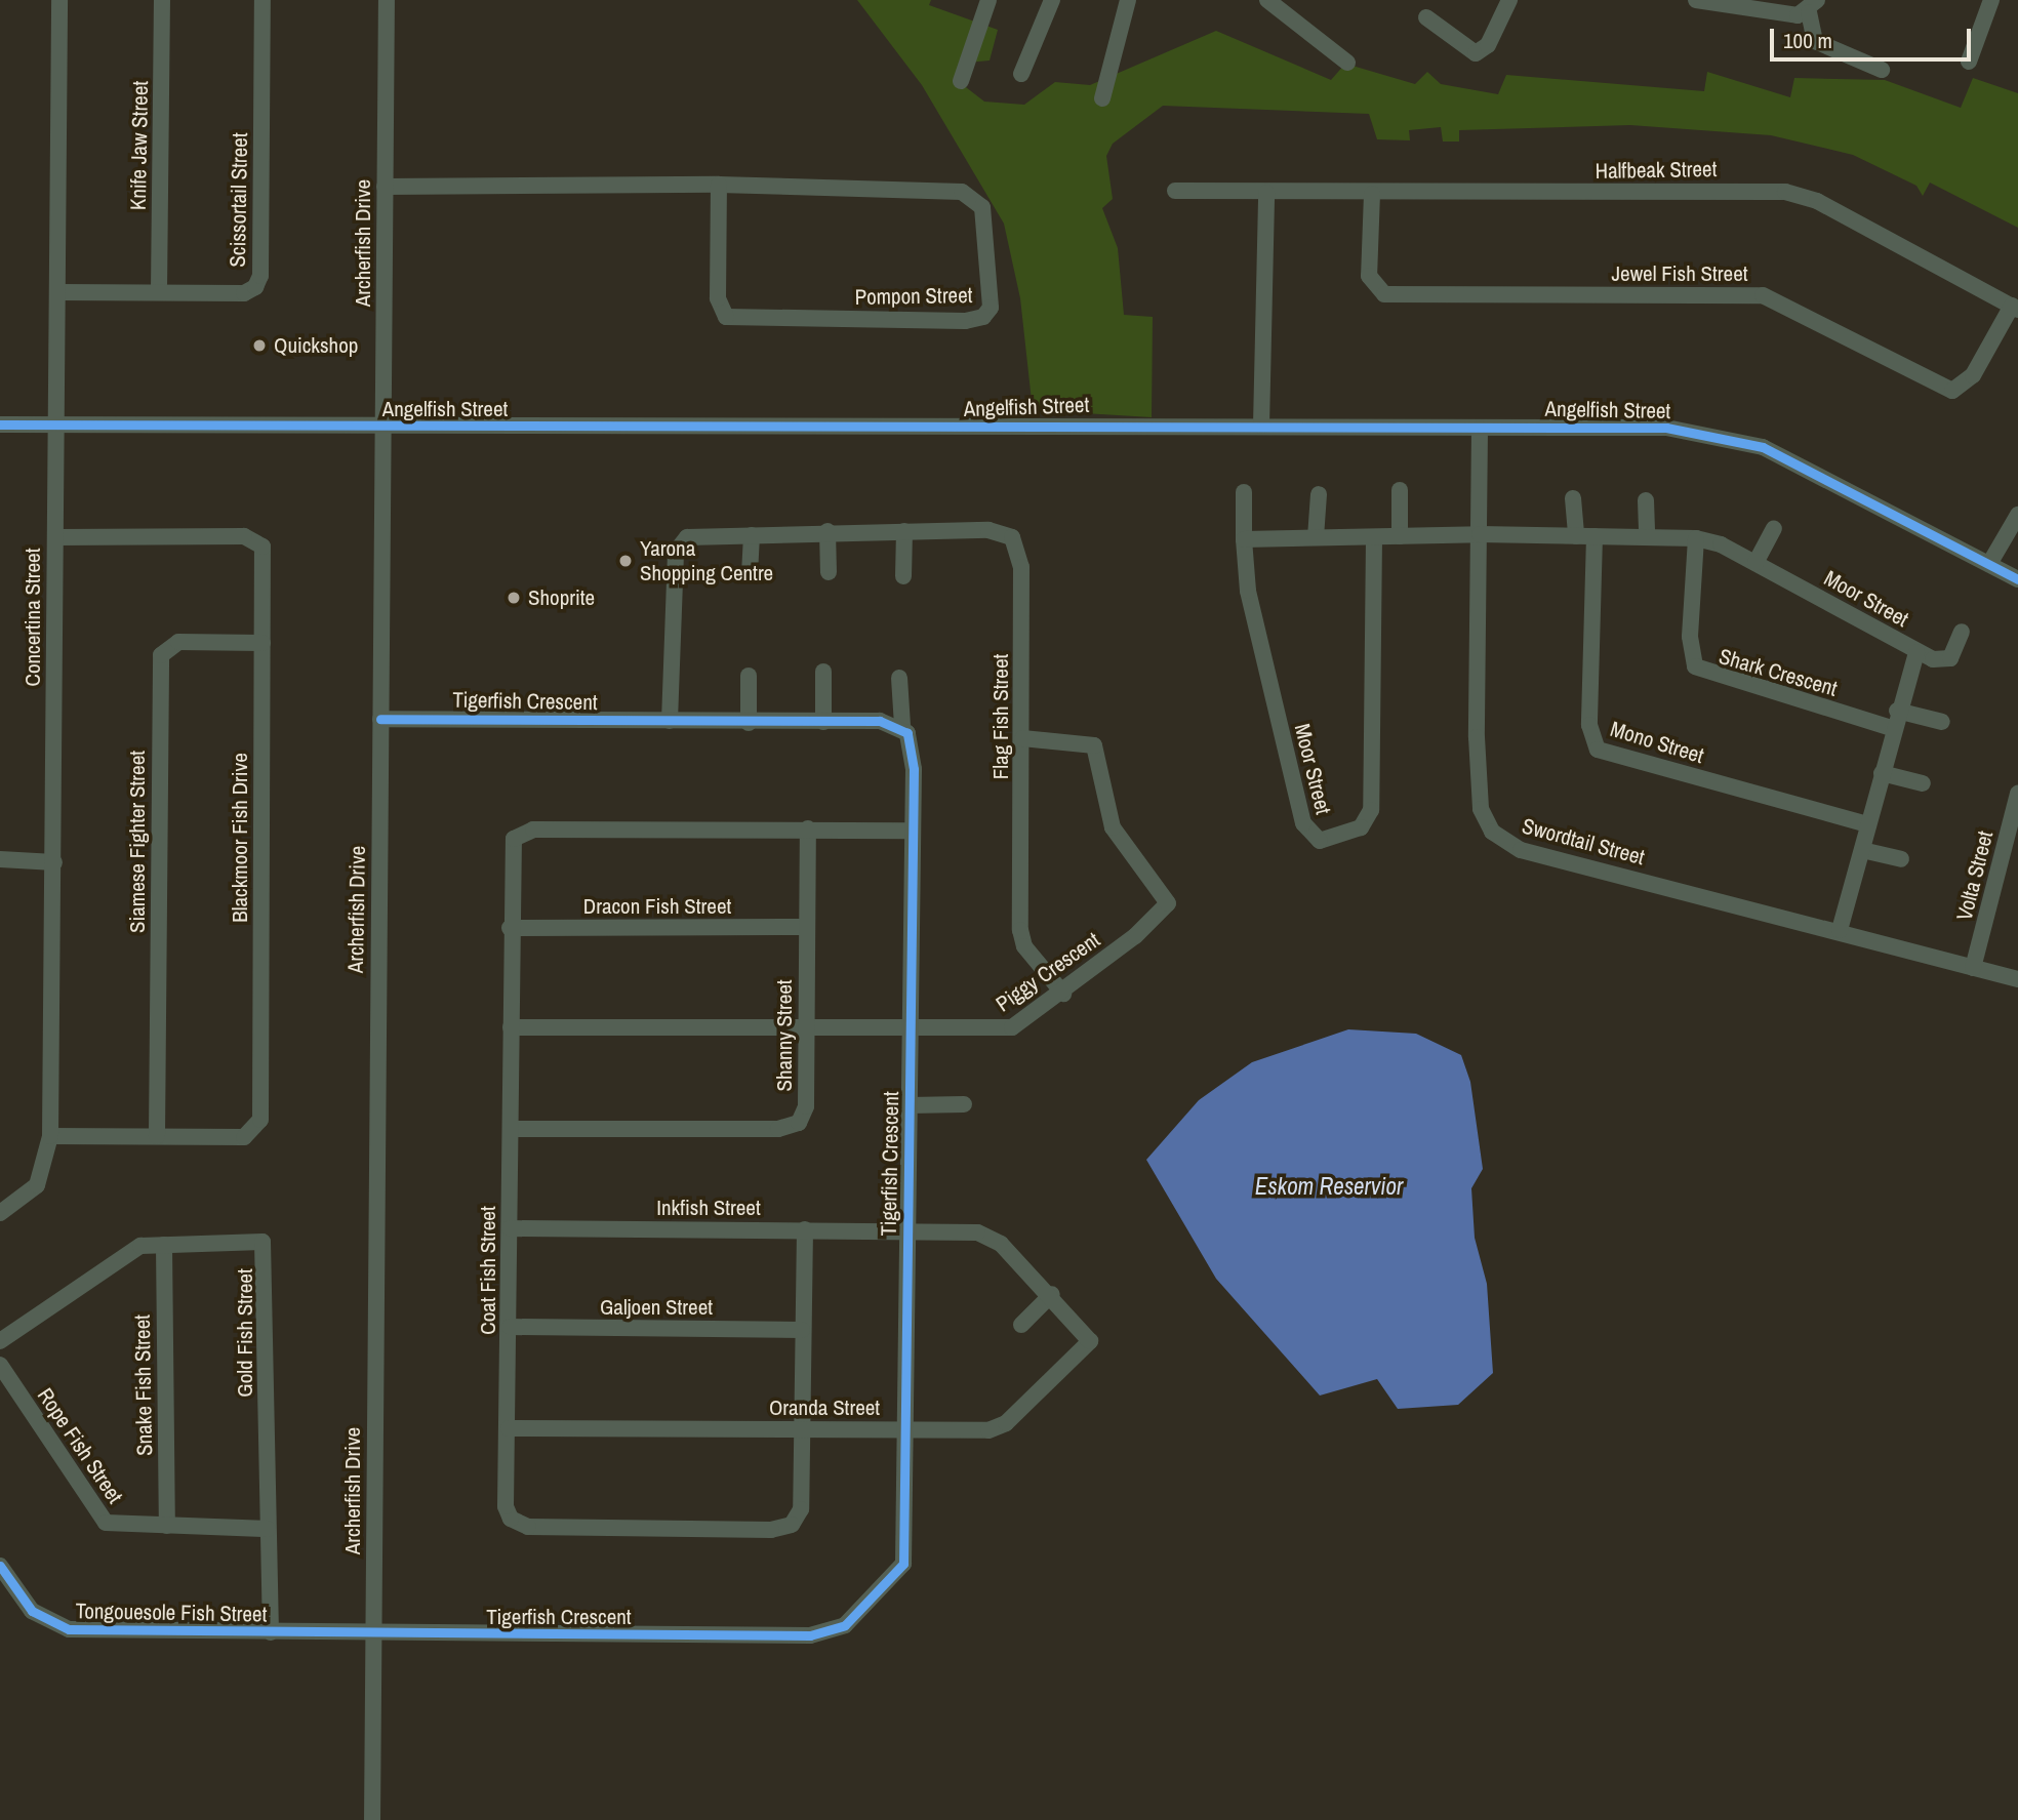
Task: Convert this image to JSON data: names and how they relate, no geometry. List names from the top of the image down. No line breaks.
{"streets":{"street":["Knife Jaw Street","Halfbeak Street","Scissortail Street","Archerfish Drive","Jewel Fish Street","Pompon Street","Angelfish Street","Moor Street","Concertina Street","Shark Crescent","Tigerfish Crescent","Flag Fish Street","Mono Street","Blackmoor Fish Drive","Siamese Fighter Street","Swordtail Street","Volta Street","Dracon Fish Street","Piggy Crescent","Shanny Street","Inkfish Street","Coat Fish Street","Galjoen Street","Gold Fish Street","Snake Fish Street","Oranda Street","Rope Fish Street","Tongouesole Fish Street"]},"crossings":[["Knife Jaw Street","Scissortail Street"],["Halfbeak Street","Jewel Fish Street"],["Scissortail Street","Concertina Street"],["Archerfish Drive","Pompon Street"],["Archerfish Drive","Angelfish Street"],["Archerfish Drive","Tigerfish Crescent"],["Archerfish Drive","Tongouesole Fish Street"],["Angelfish Street","Concertina Street"],["Angelfish Street","Swordtail Street"],["Moor Street","Shark Crescent"],["Moor Street","Mono Street"],["Moor Street","Swordtail Street"],["Concertina Street","Blackmoor Fish Drive"],["Tigerfish Crescent","Flag Fish Street"],["Tigerfish Crescent","Piggy Crescent"],["Tigerfish Crescent","Inkfish Street"],["Tigerfish Crescent","Coat Fish Street"],["Tigerfish Crescent","Oranda Street"],["Tigerfish Crescent","Tongouesole Fish Street"],["Flag Fish Street","Piggy Crescent"],["Blackmoor Fish Drive","Siamese Fighter Street"],["Swordtail Street","Volta Street"],["Dracon Fish Street","Shanny Street"],["Dracon Fish Street","Coat Fish Street"],["Piggy Crescent","Shanny Street"],["Piggy Crescent","Coat Fish Street"],["Shanny Street","Coat Fish Street"],["Inkfish Street","Coat Fish Street"],["Inkfish Street","Oranda Street"],["Coat Fish Street","Galjoen Street"],["Coat Fish Street","Oranda Street"],["Gold Fish Street","Snake Fish Street"],["Gold Fish Street","Rope Fish Street"],["Gold Fish Street","Tongouesole Fish Street"],["Snake Fish Street","Rope Fish Street"]],"water":["Eskom Reservior"],"places":["Quickshop","Yarona Shopping Centre","Shoprite"],"scale_bar":"100 m"}
